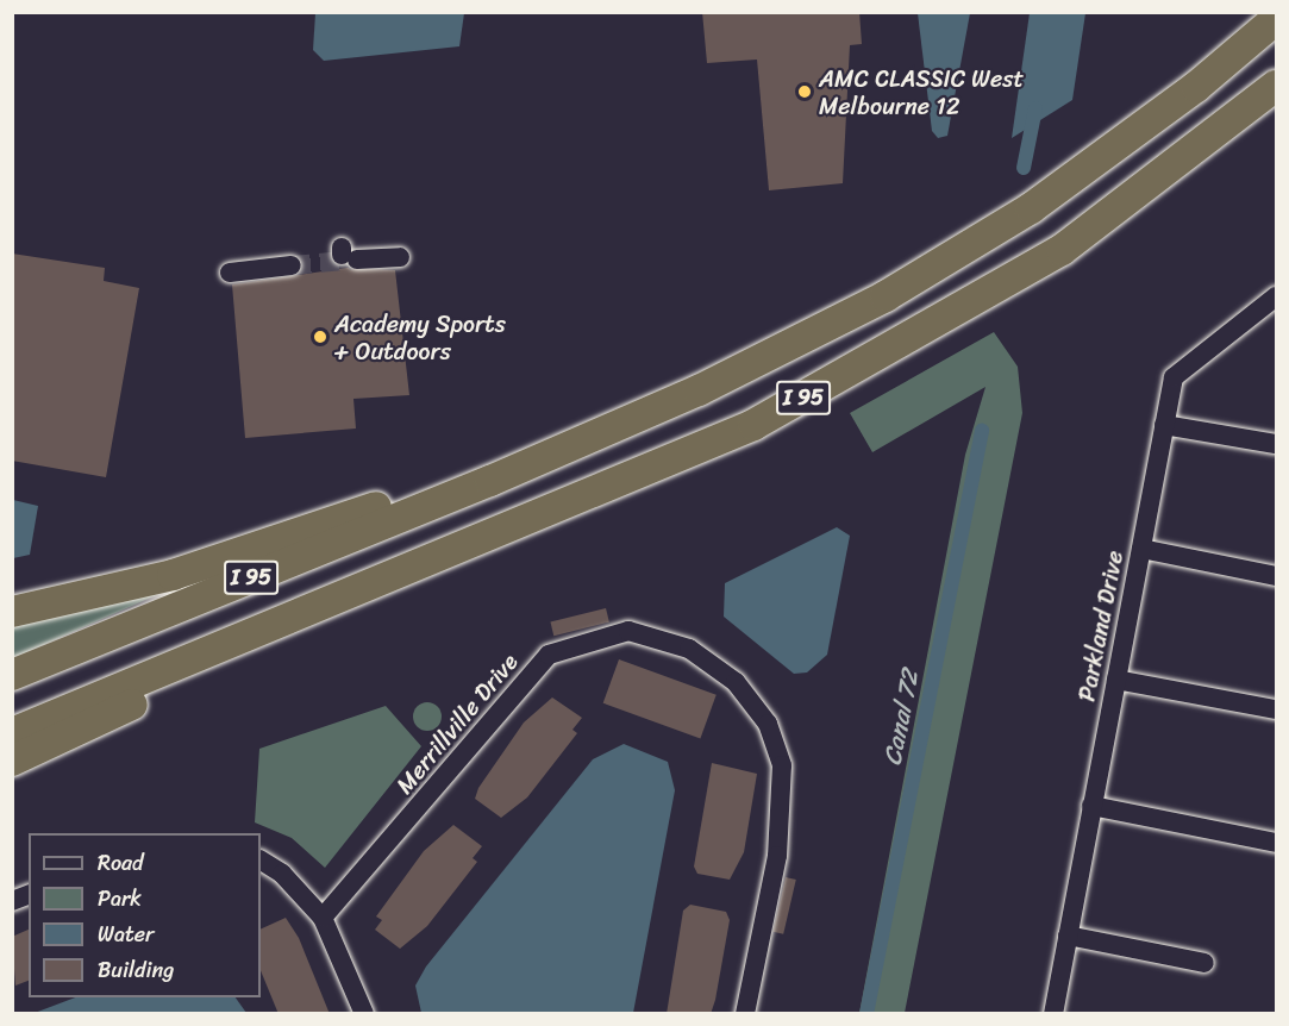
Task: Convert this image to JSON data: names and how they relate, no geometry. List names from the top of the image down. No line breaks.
{"streets":{"highway":["I 95"],"street":["Parkland Drive","Merrillville Drive"]},"water":["Canal 72"],"places":["AMC CLASSIC West Melbourne 12","Academy Sports + Outdoors"],"legend":["Road","Park","Water","Building"]}
